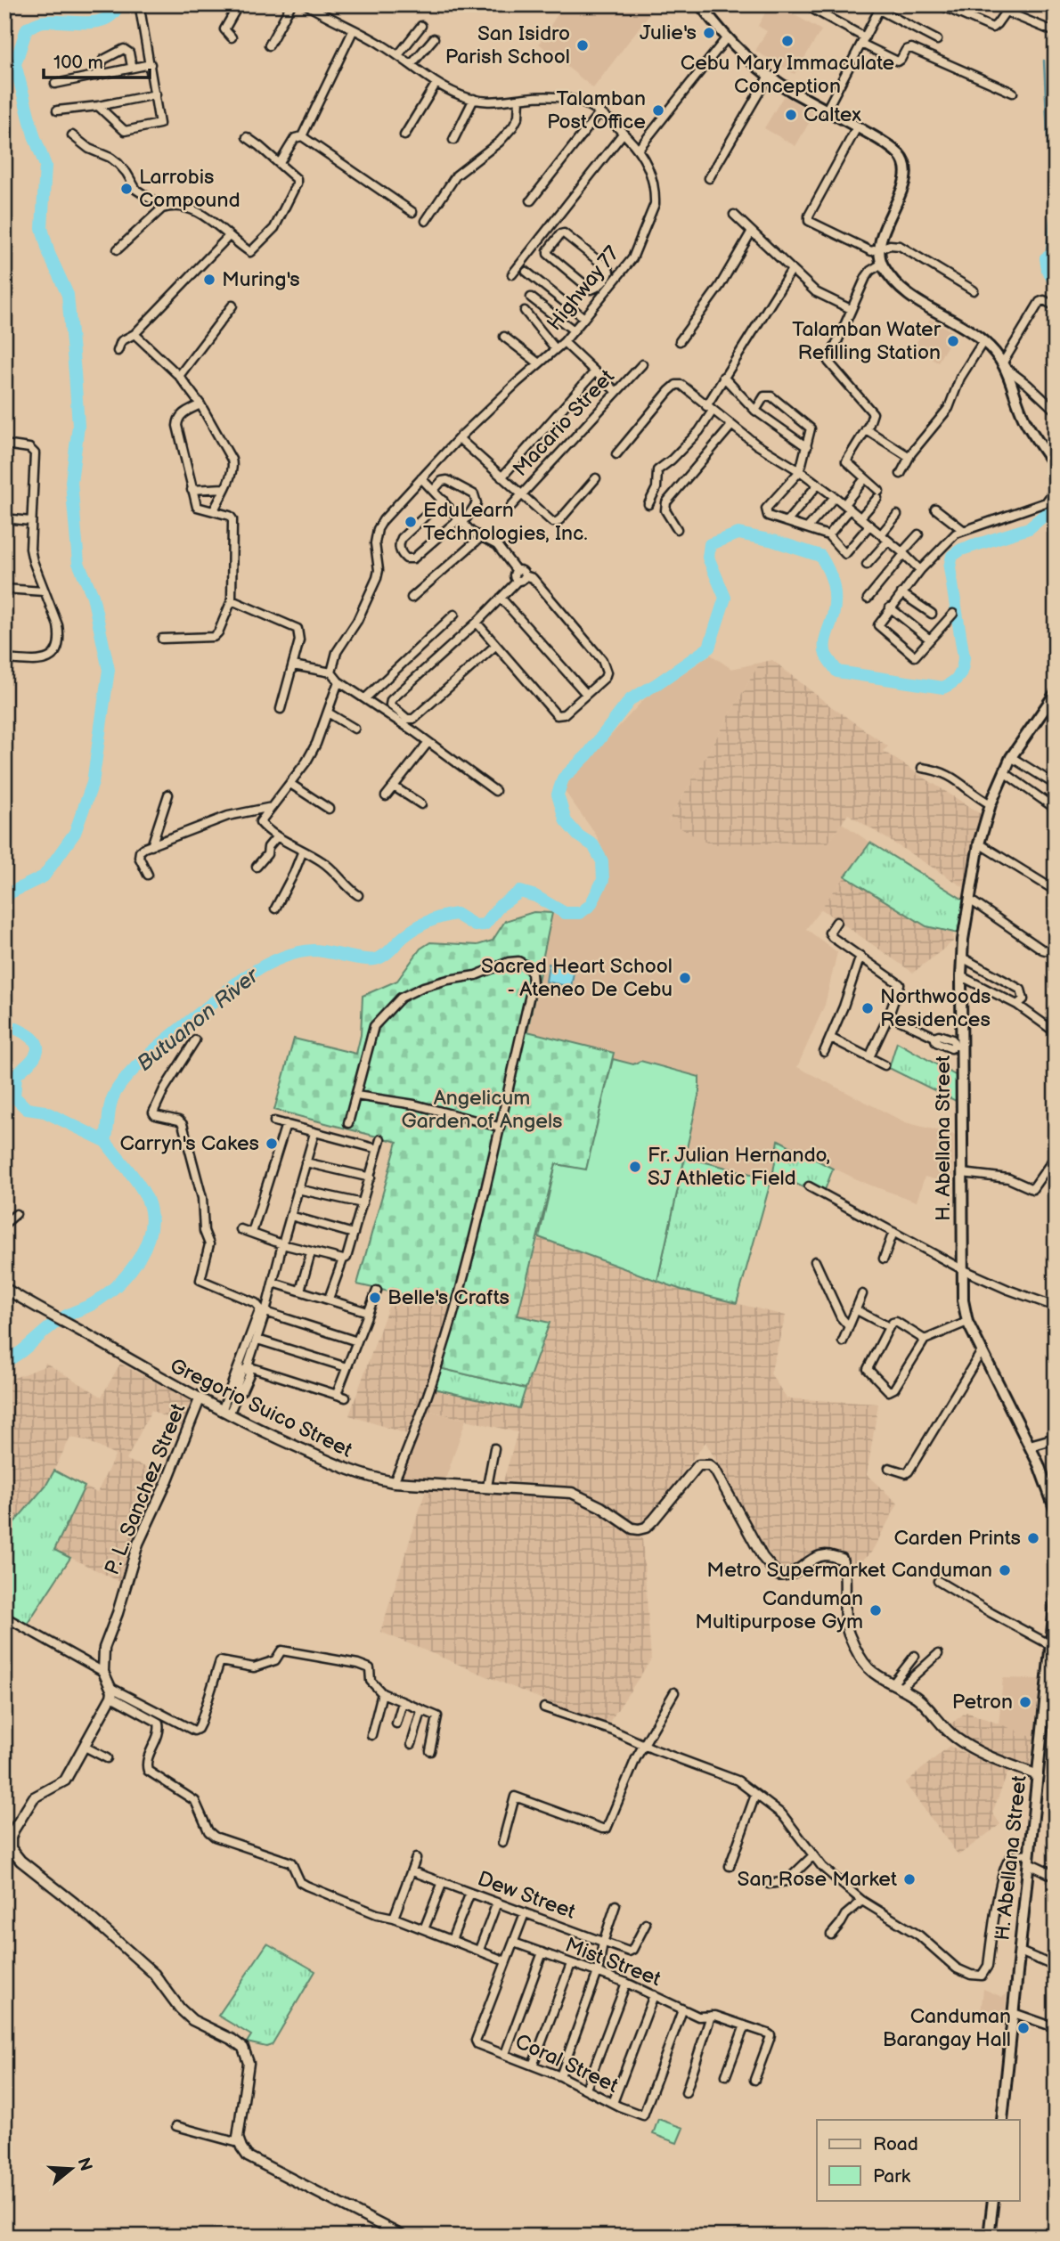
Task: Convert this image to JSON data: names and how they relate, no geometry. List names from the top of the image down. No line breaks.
{"streets":{"main road":["H. Abellana Street"],"street":["Highway 77","Macario Street","Gregorio Suico Street","P. L. Sanchez Street","Dew Street","Mist Street","Coral Street"]},"crossings":[["H. Abellana Street","Gregorio Suico Street"],["Gregorio Suico Street","P. L. Sanchez Street"],["Mist Street","Coral Street"]],"water":["Butuanon River"],"parks":["Angelicum Garden of Angels"],"places":["Julie's","Cebu Mary Immaculate Conception","San Isidro Parish School","Talamban Post Office","Caltex","Larrobis Compound","Muring's","Talamban Water Refilling Station","EduLearn Technologies, Inc.","Sacred Heart School - Ateneo De Cebu","Northwoods Residences","Carryn's Cakes","Fr. Julian Hernando, SJ Athletic Field","Belle's Crafts","Carden Prints","Metro Supermarket Canduman","Canduman Multipurpose Gym","Petron","San Rose Market","Canduman Barangay Hall"],"legend":["Road","Park"],"scale_bar":"100 m","north":"right"}
